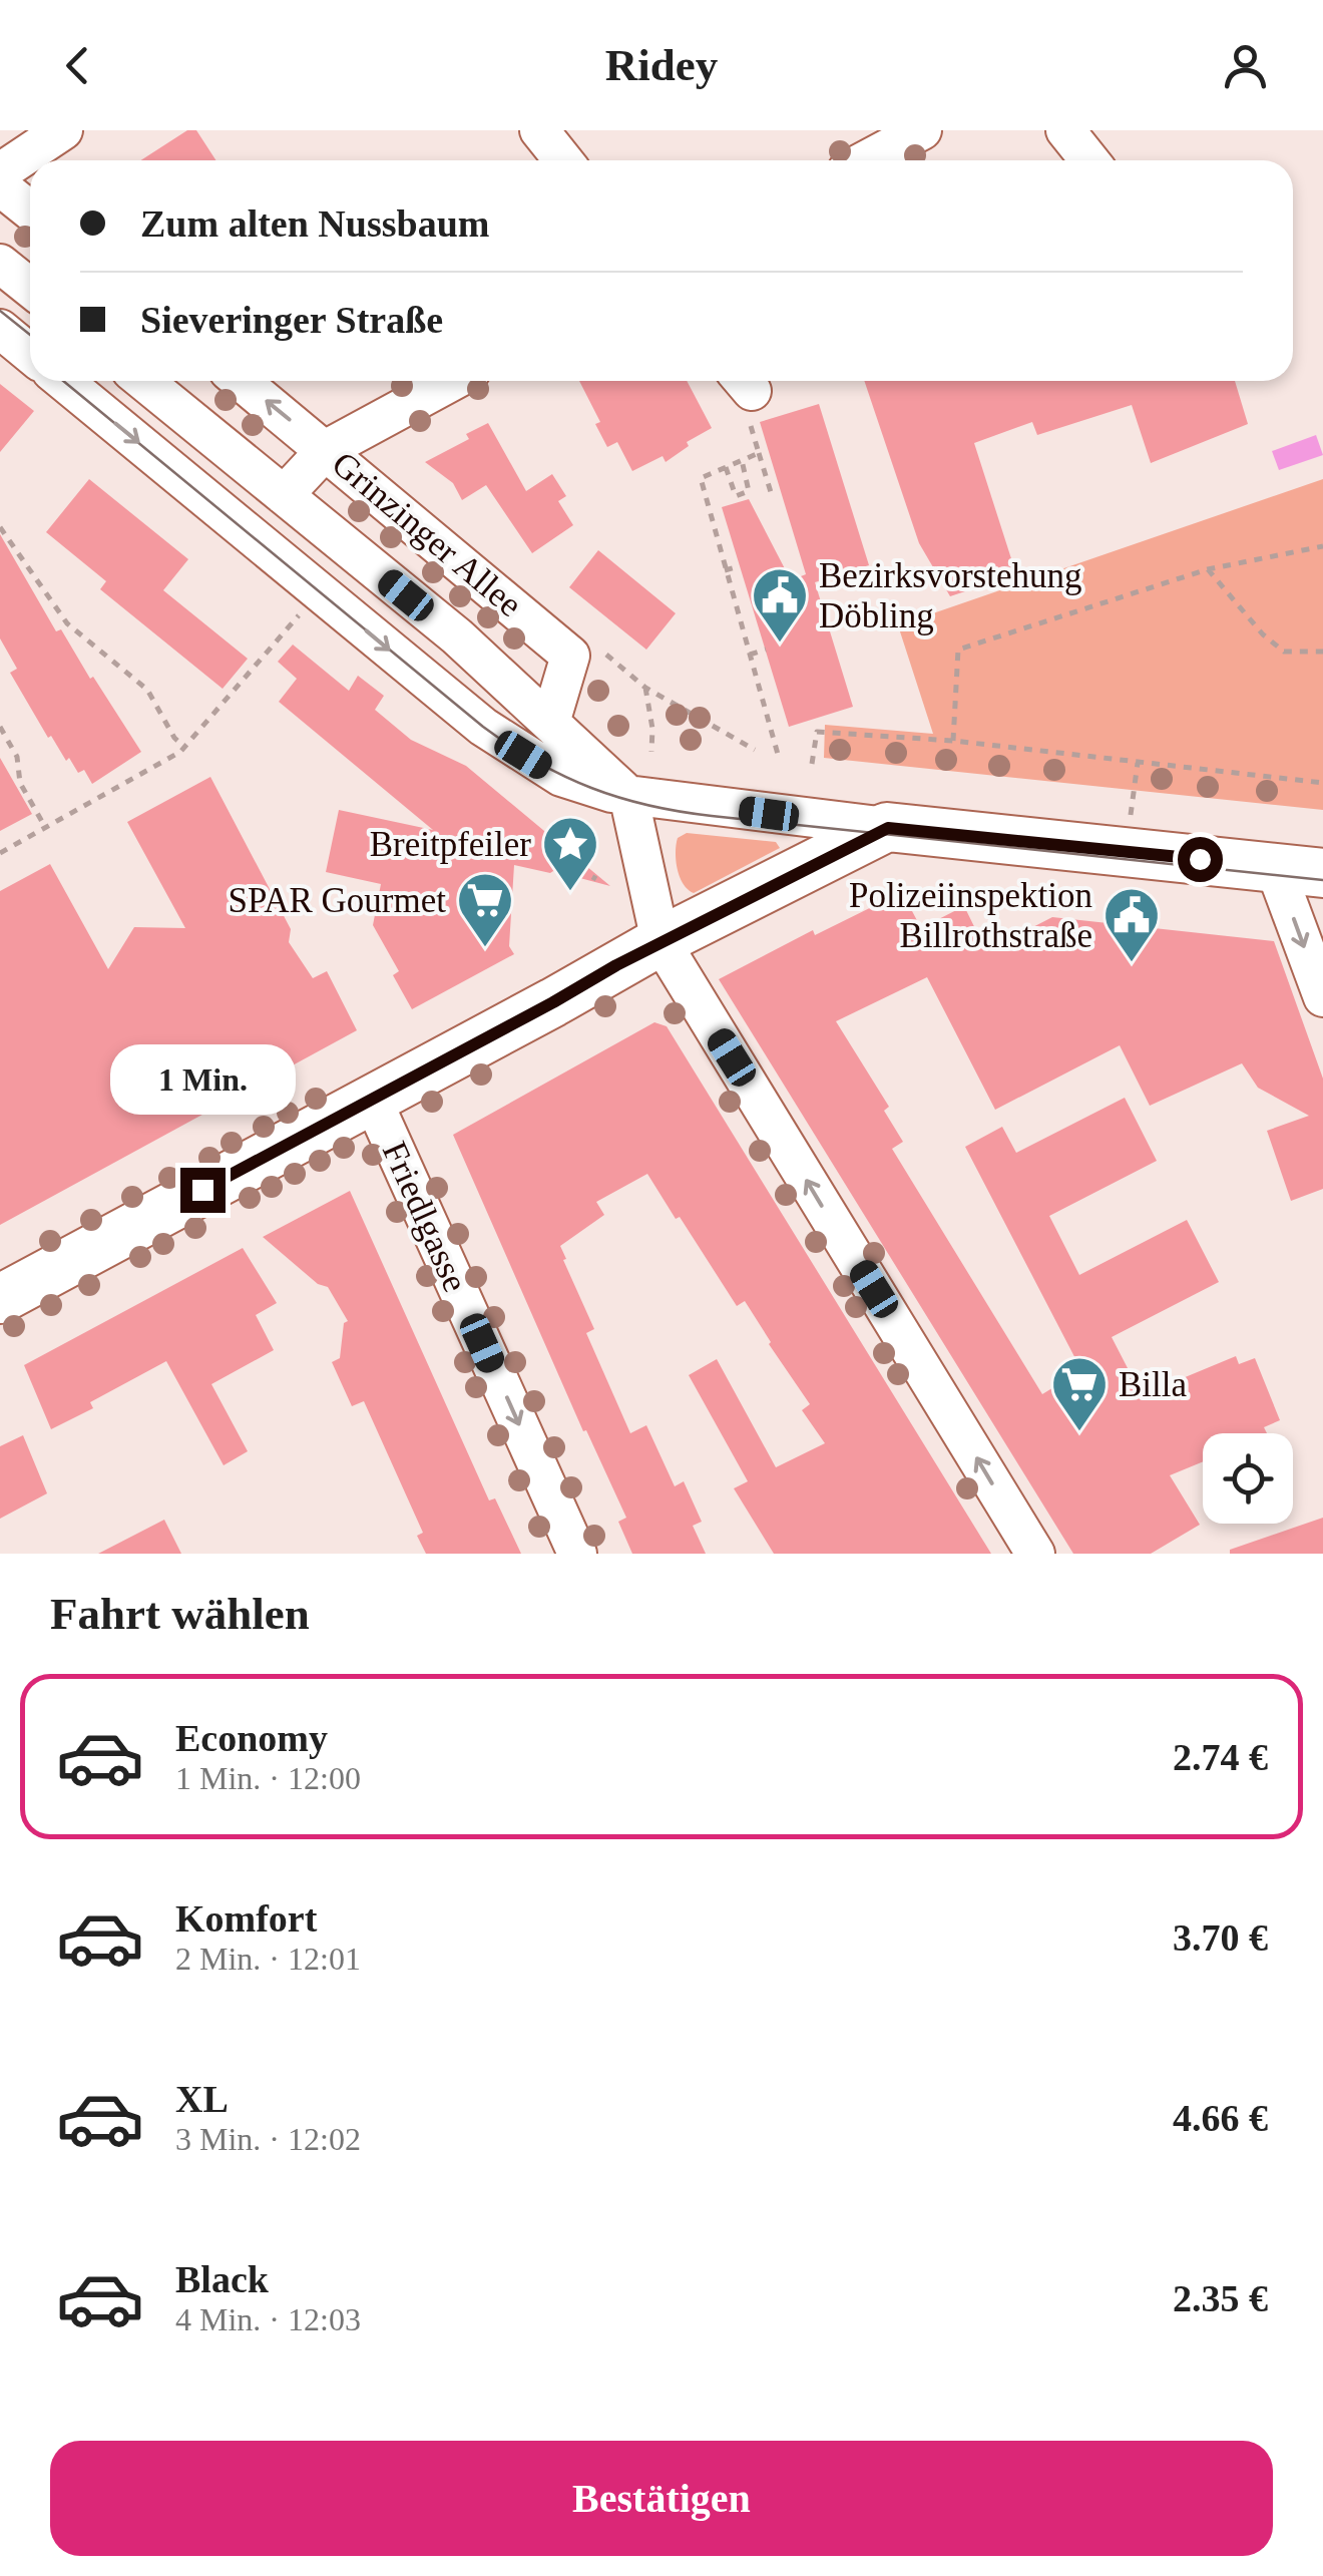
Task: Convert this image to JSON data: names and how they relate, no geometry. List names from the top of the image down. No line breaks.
{"streets":{"street":["Grinzinger Allee","Friedlgasse"]},"one_way":["Friedlgasse"],"places":{"public building":["Bezirksvorstehung Döbling","Polizeiinspektion Billrothstraße"],"place":["Breitpfeiler"],"supermarket":["SPAR Gourmet","Billa"]},"page":{"header":"Ridey","banner":["Zum alten Nussbaum","Sieveringer Straße"],"bubble":"1 Min.","heading":"Fahrt wählen","list":[{"name":"Economy","note":"1 Min. · 12:00","value":"2.74 €"},{"name":"Komfort","note":"2 Min. · 12:01","value":"3.70 €"},{"name":"XL","note":"3 Min. · 12:02","value":"4.66 €"},{"name":"Black","note":"4 Min. · 12:03","value":"2.35 €"}],"buttons":"Bestätigen"}}
